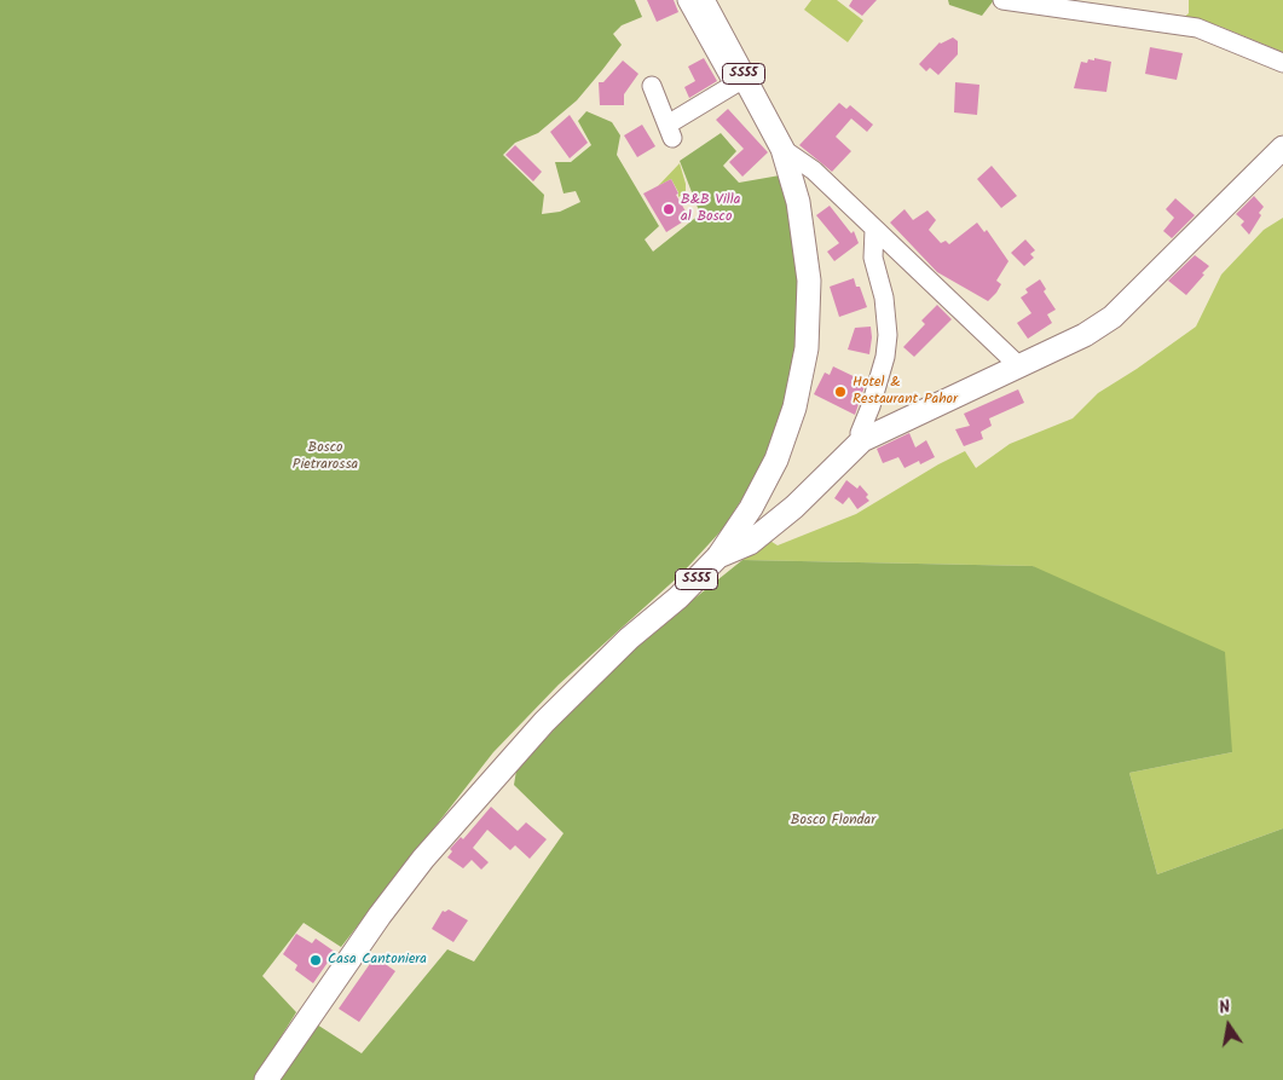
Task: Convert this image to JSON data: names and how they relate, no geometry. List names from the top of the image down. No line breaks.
{"streets":{"main road":["SS55"]},"parks":["Bosco Pietrarossa","Bosco Flondar"],"places":["B&B Villa al Bosco","Hotel & Restaurant Pahor","Casa Cantoniera"],"north":"top"}
